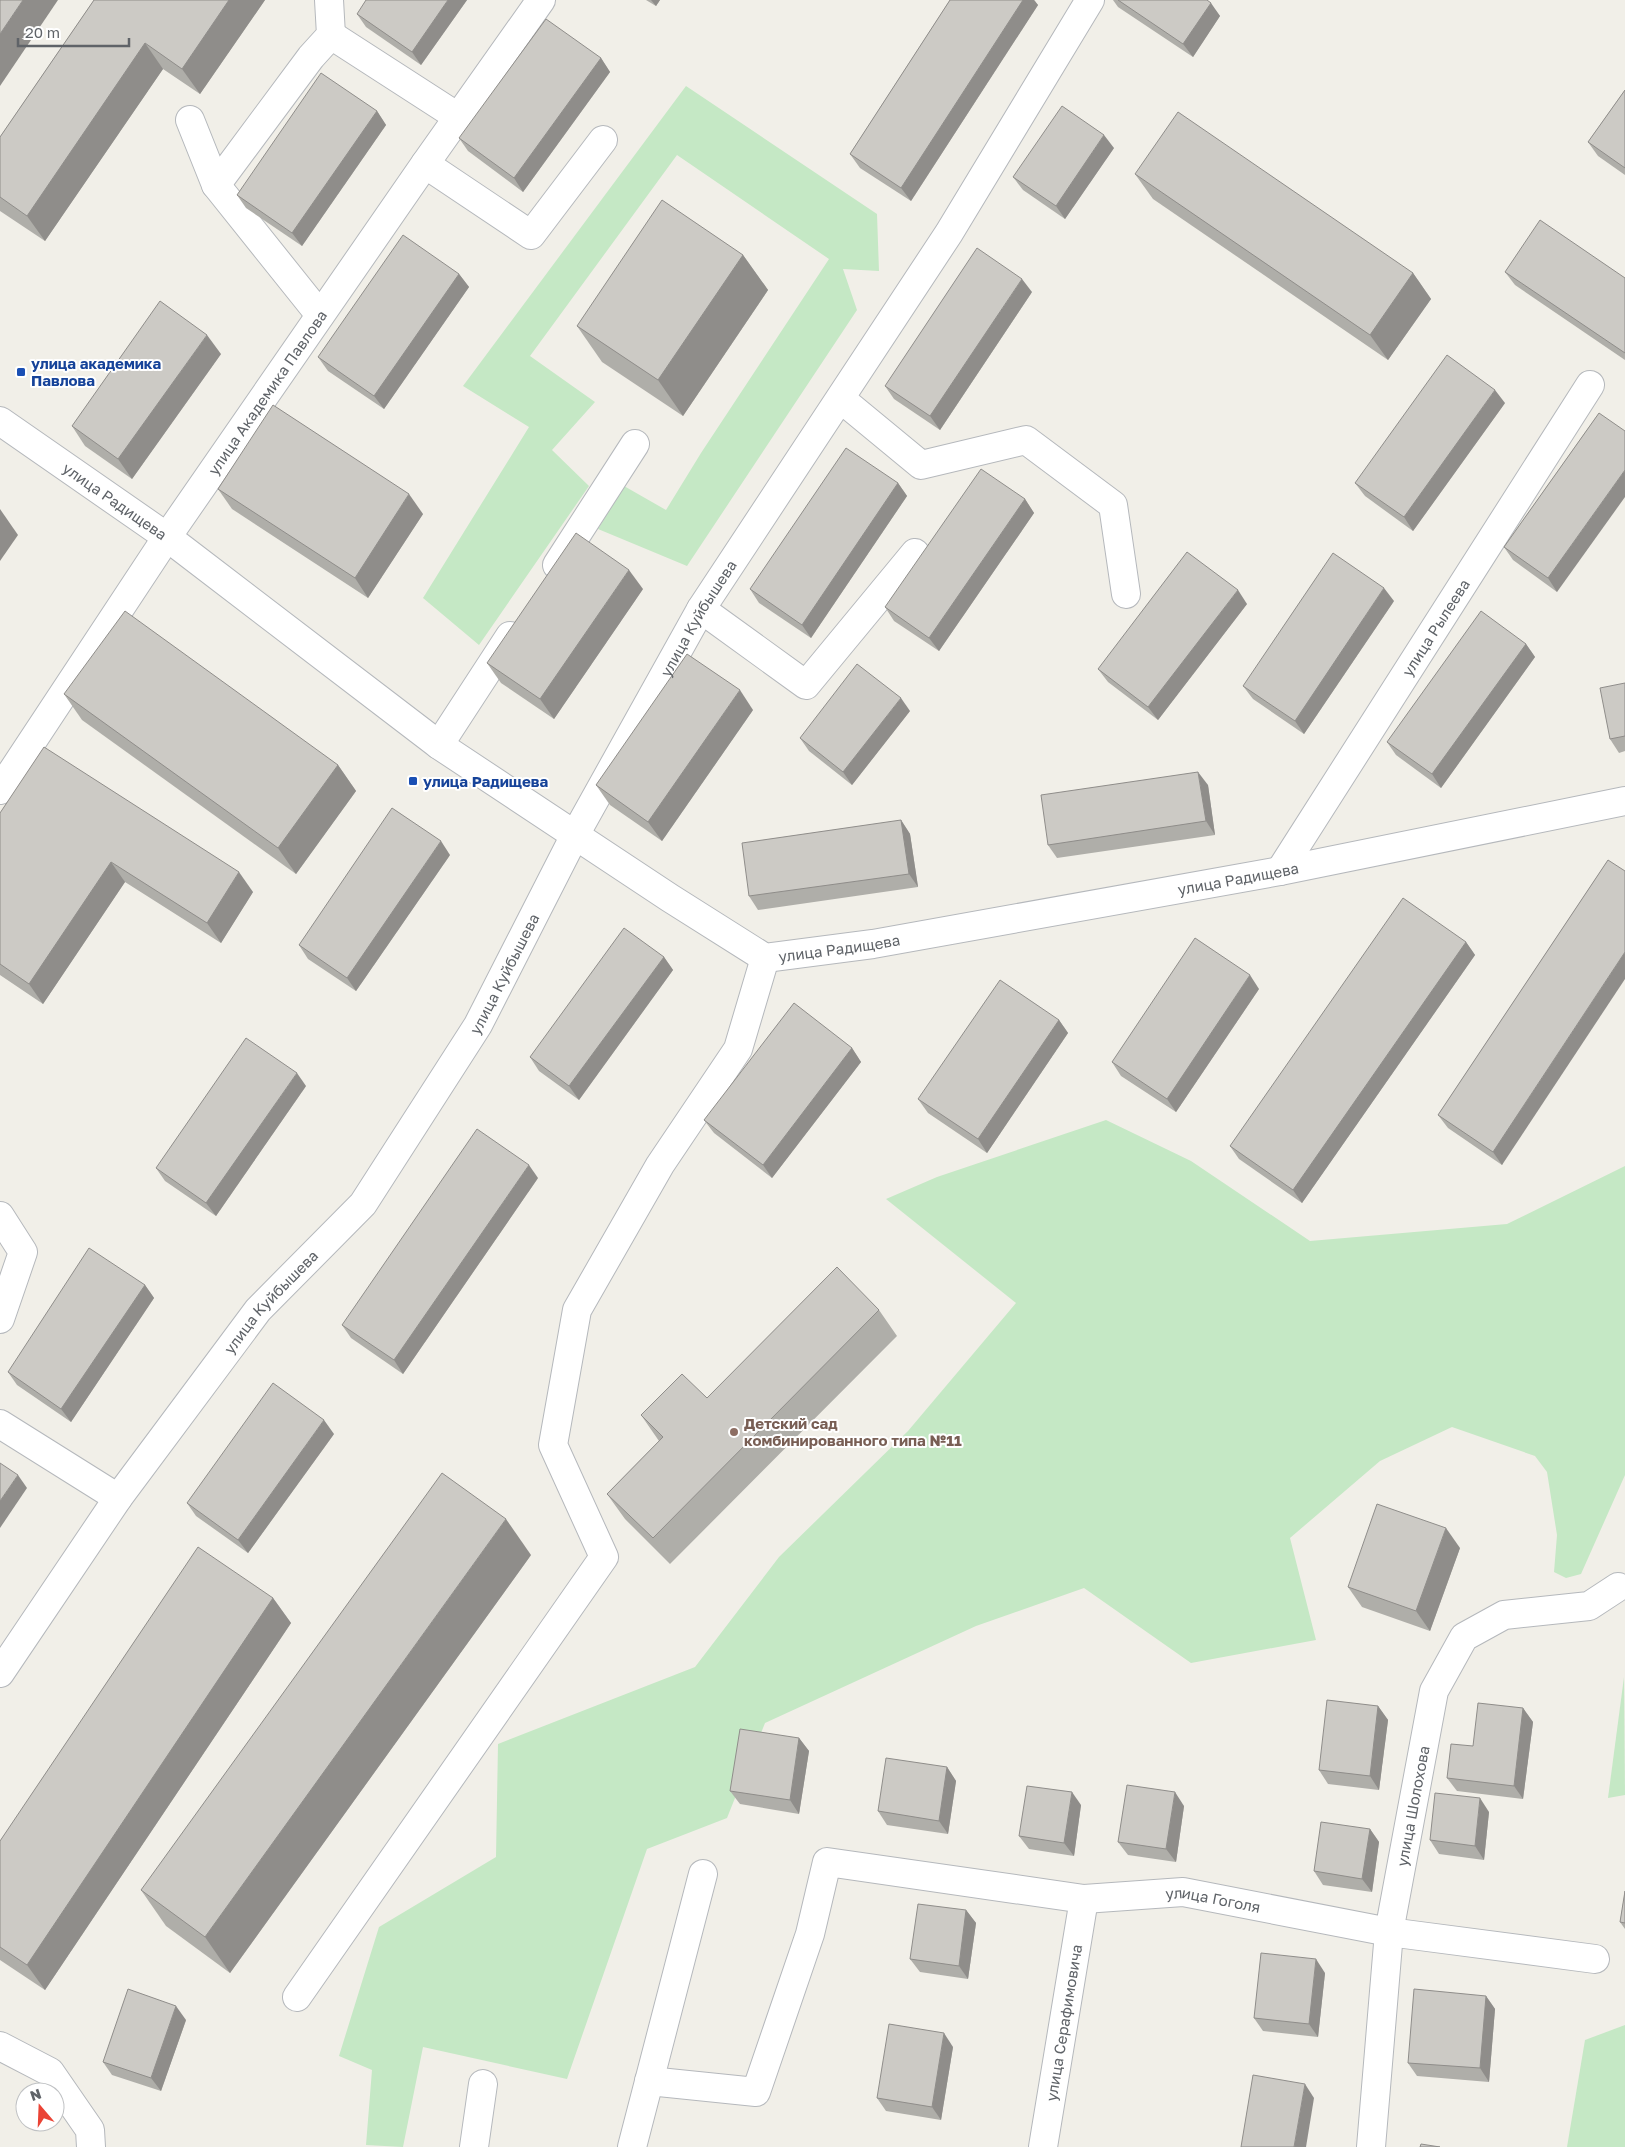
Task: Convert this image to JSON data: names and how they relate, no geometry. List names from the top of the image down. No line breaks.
{"streets":{"street":["улица Академика Павлова","улица Радищева","улица Куйбышева","улица Рылеева","улица Шолохова","улица Гоголя","улица Серафимовича"]},"crossings":[["улица Академика Павлова","улица Радищева"],["улица Радищева","улица Куйбышева"],["улица Радищева","улица Рылеева"],["улица Шолохова","улица Гоголя"],["улица Гоголя","улица Серафимовича"]],"places":{"transit":["улица академика Павлова","улица Радищева"],"other":["Детский сад комбинированного типа №11"]},"scale_bar":"20 m","north":"top"}
